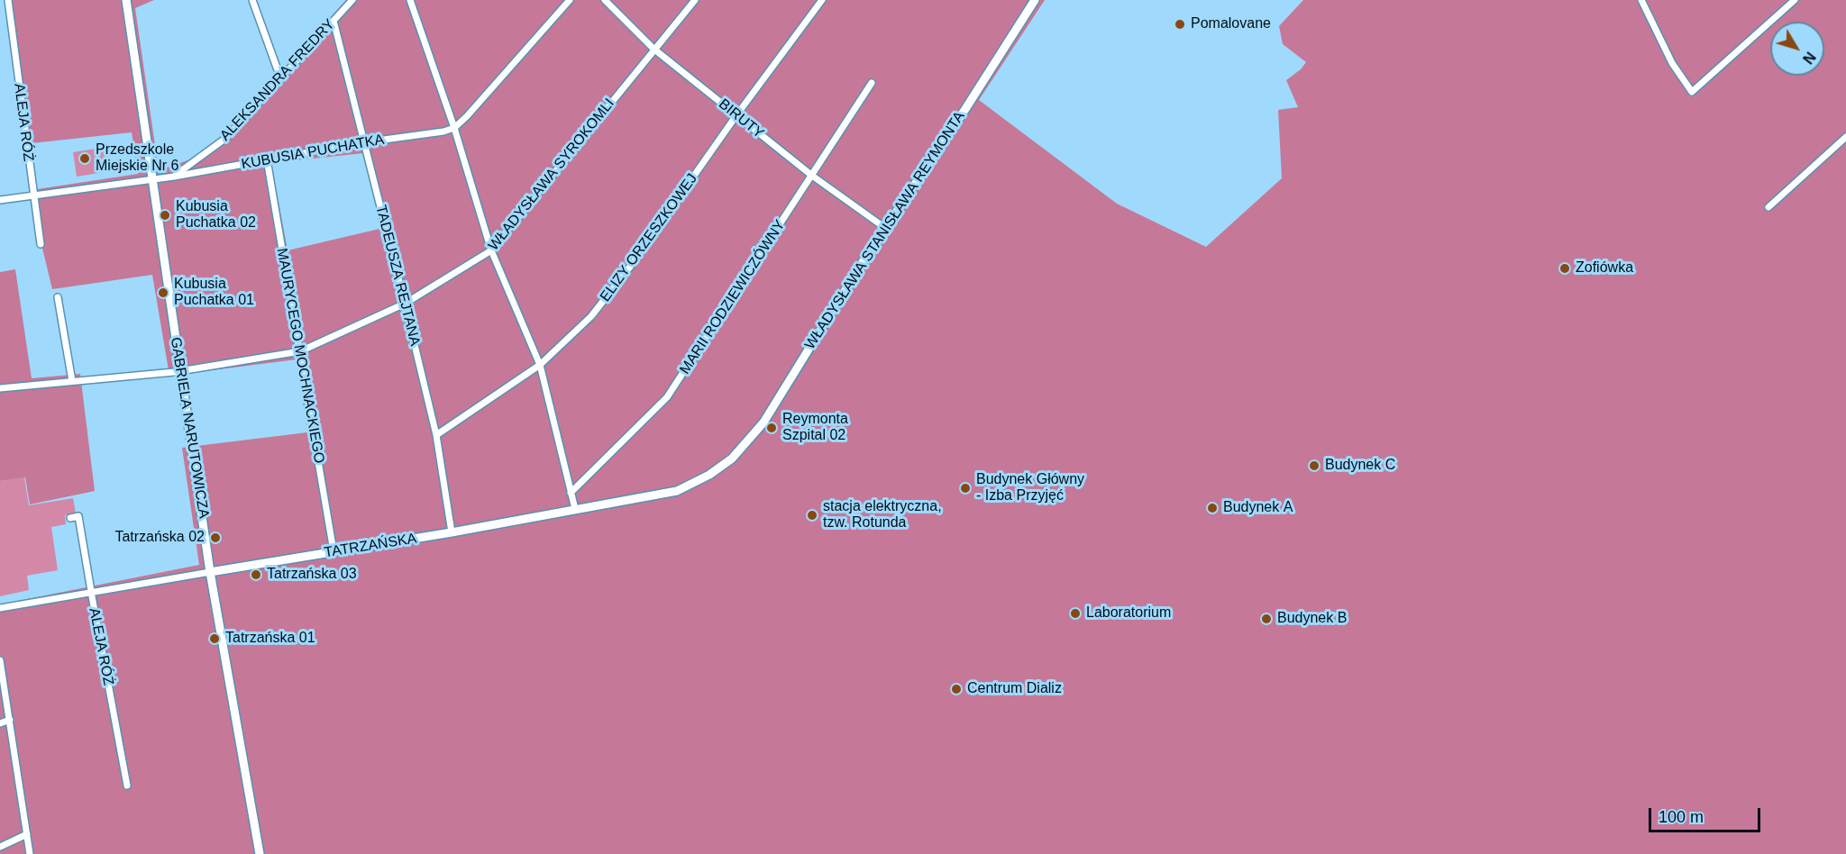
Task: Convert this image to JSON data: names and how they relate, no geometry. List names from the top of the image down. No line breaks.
{"streets":{"street":["ALEKSANDRA FREDRY","BIRUTY","ALEJA RÓŻ","KUBUSIA PUCHATKA","WŁADYSŁAWA SYROKOMLI","WŁADYSŁAWA STANISŁAWA REYMONTA","ELIZY ORZESZKOWEJ","TADEUSZA REJTANA","MARII RODZIEWICZÓWNY","MAURYCEGO MOCHNACKIEGO","GABRIELA NARUTOWICZA","TATRZAŃSKA"]},"crossings":[["ALEKSANDRA FREDRY","KUBUSIA PUCHATKA"],["ALEKSANDRA FREDRY","TADEUSZA REJTANA"],["BIRUTY","WŁADYSŁAWA SYROKOMLI"],["BIRUTY","WŁADYSŁAWA STANISŁAWA REYMONTA"],["BIRUTY","ELIZY ORZESZKOWEJ"],["BIRUTY","MARII RODZIEWICZÓWNY"],["ALEJA RÓŻ","KUBUSIA PUCHATKA"],["ALEJA RÓŻ","TATRZAŃSKA"],["KUBUSIA PUCHATKA","TADEUSZA REJTANA"],["KUBUSIA PUCHATKA","MAURYCEGO MOCHNACKIEGO"],["KUBUSIA PUCHATKA","GABRIELA NARUTOWICZA"],["WŁADYSŁAWA SYROKOMLI","TADEUSZA REJTANA"],["WŁADYSŁAWA SYROKOMLI","MAURYCEGO MOCHNACKIEGO"],["WŁADYSŁAWA SYROKOMLI","GABRIELA NARUTOWICZA"],["WŁADYSŁAWA STANISŁAWA REYMONTA","TATRZAŃSKA"],["ELIZY ORZESZKOWEJ","TADEUSZA REJTANA"],["TADEUSZA REJTANA","TATRZAŃSKA"],["MAURYCEGO MOCHNACKIEGO","TATRZAŃSKA"],["GABRIELA NARUTOWICZA","TATRZAŃSKA"]],"places":["Pomalovane","Przedszkole Miejskie Nr 6","Kubusia Puchatka 02","Zofiówka","Kubusia Puchatka 01","Reymonta Szpital 02","Budynek C","Budynek Główny - Izba Przyjęć","Budynek A","stacja elektryczna, tzw. Rotunda","Tatrzańska 02","Tatrzańska 03","Laboratorium","Budynek B","Tatrzańska 01","Centrum Dializ"],"scale_bar":"100 m","north":"bottom right"}
